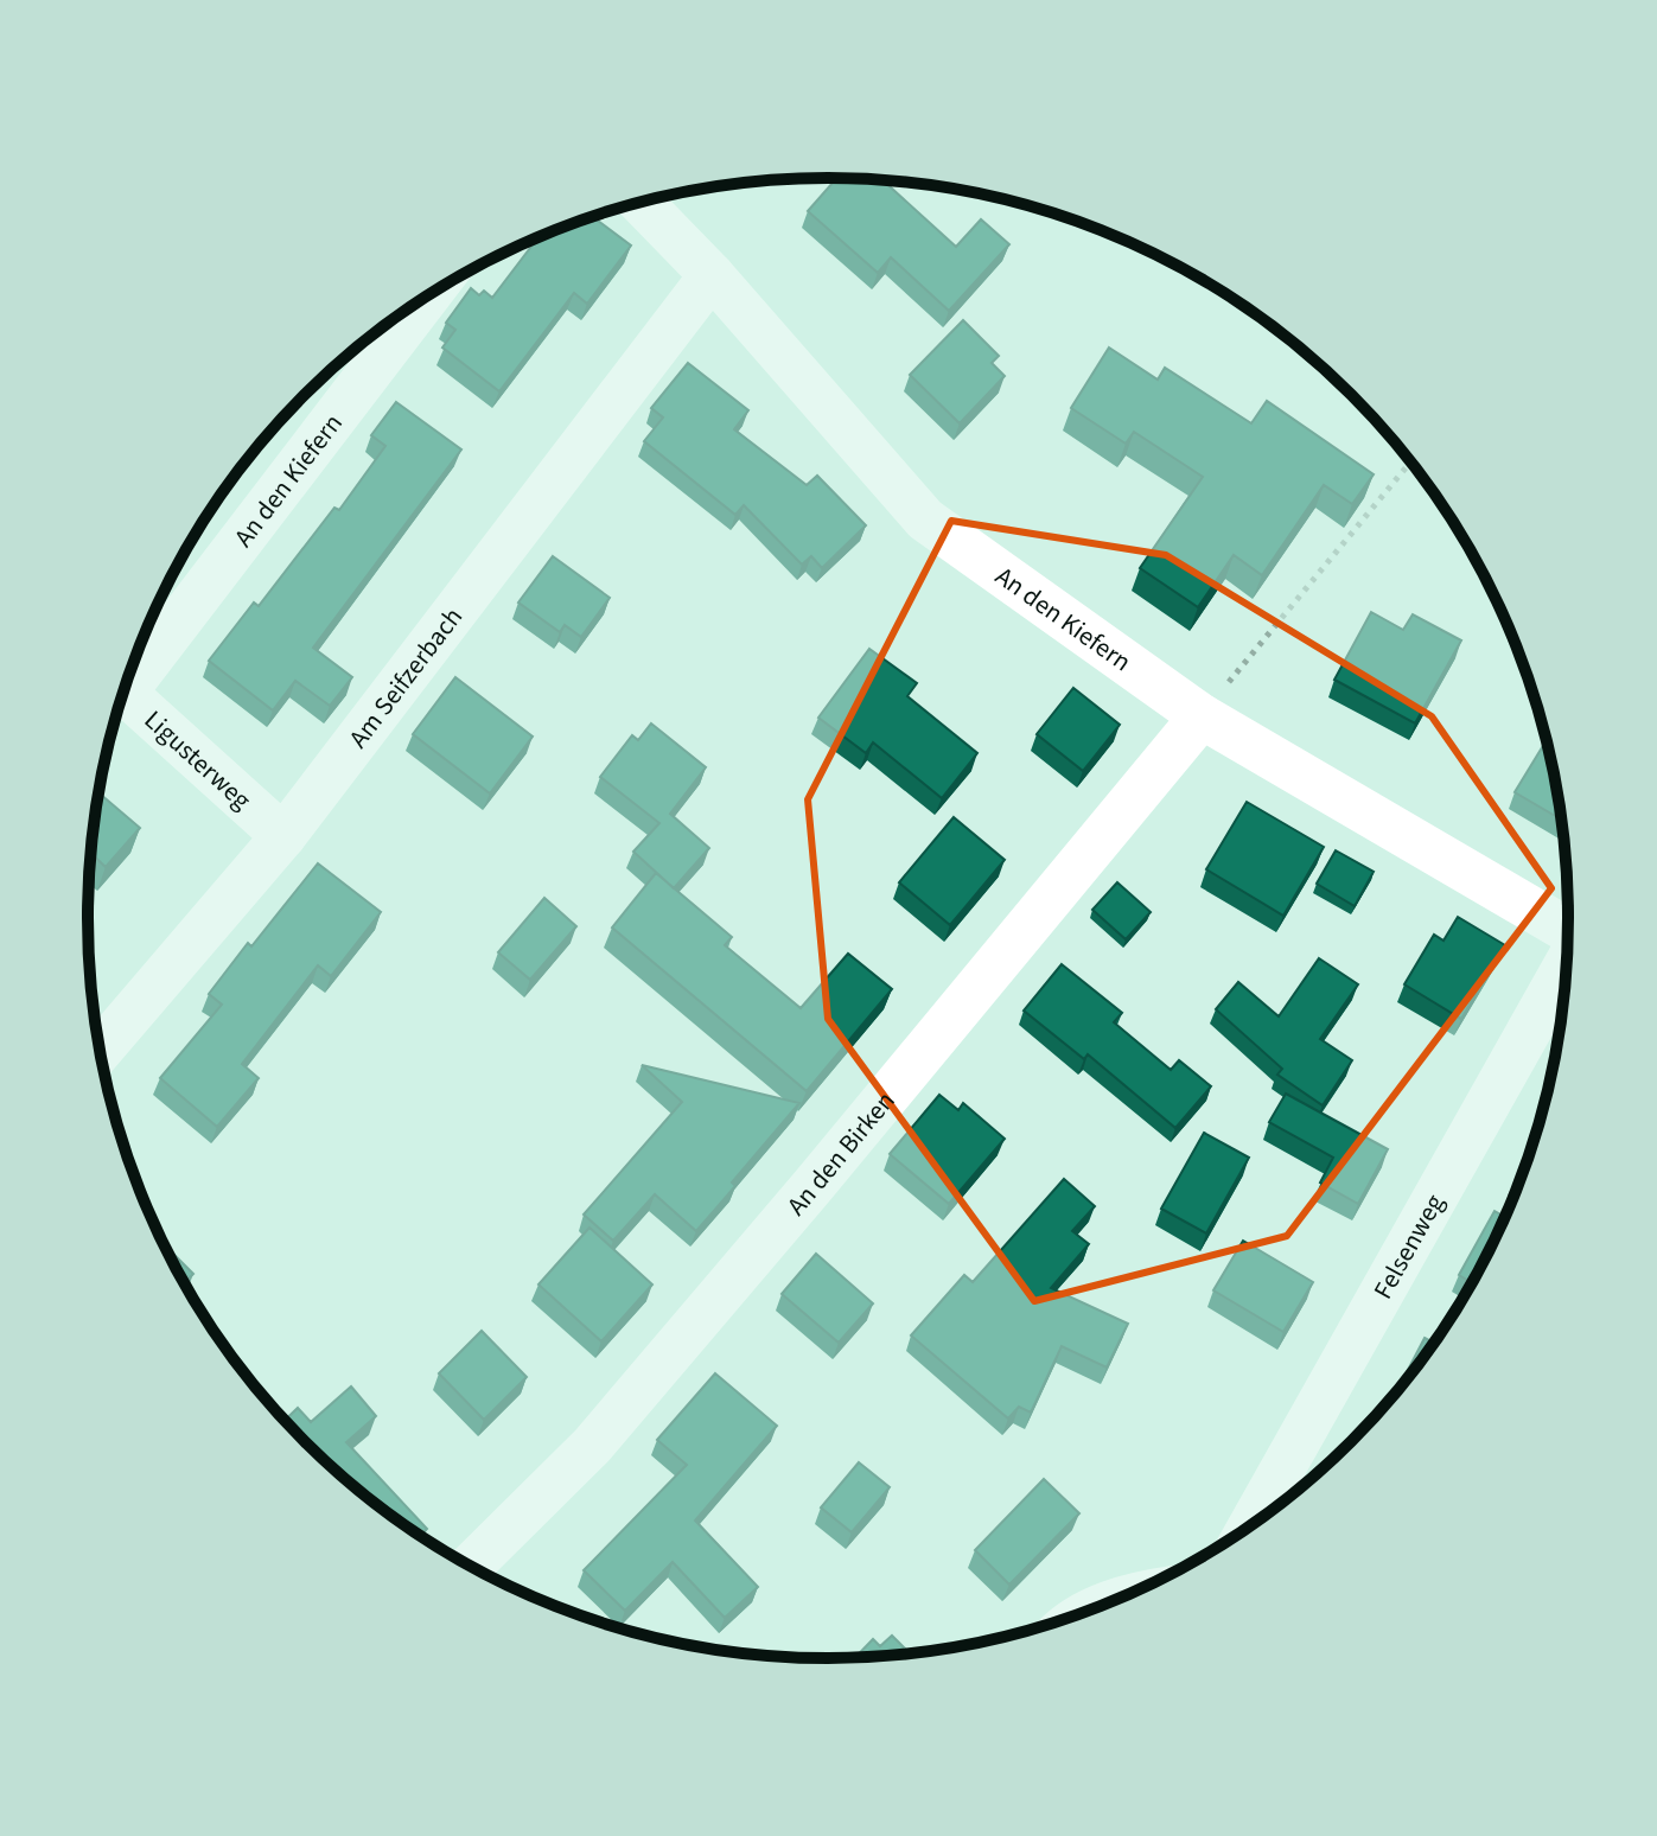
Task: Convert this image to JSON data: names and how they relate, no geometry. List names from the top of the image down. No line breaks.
{"streets":{"street":["An den Kiefern","Am Seifzerbach","Ligusterweg","An den Birken","Felsenweg"]},"crossings":[["An den Kiefern","Am Seifzerbach"],["An den Kiefern","An den Birken"],["Am Seifzerbach","Ligusterweg"]]}
